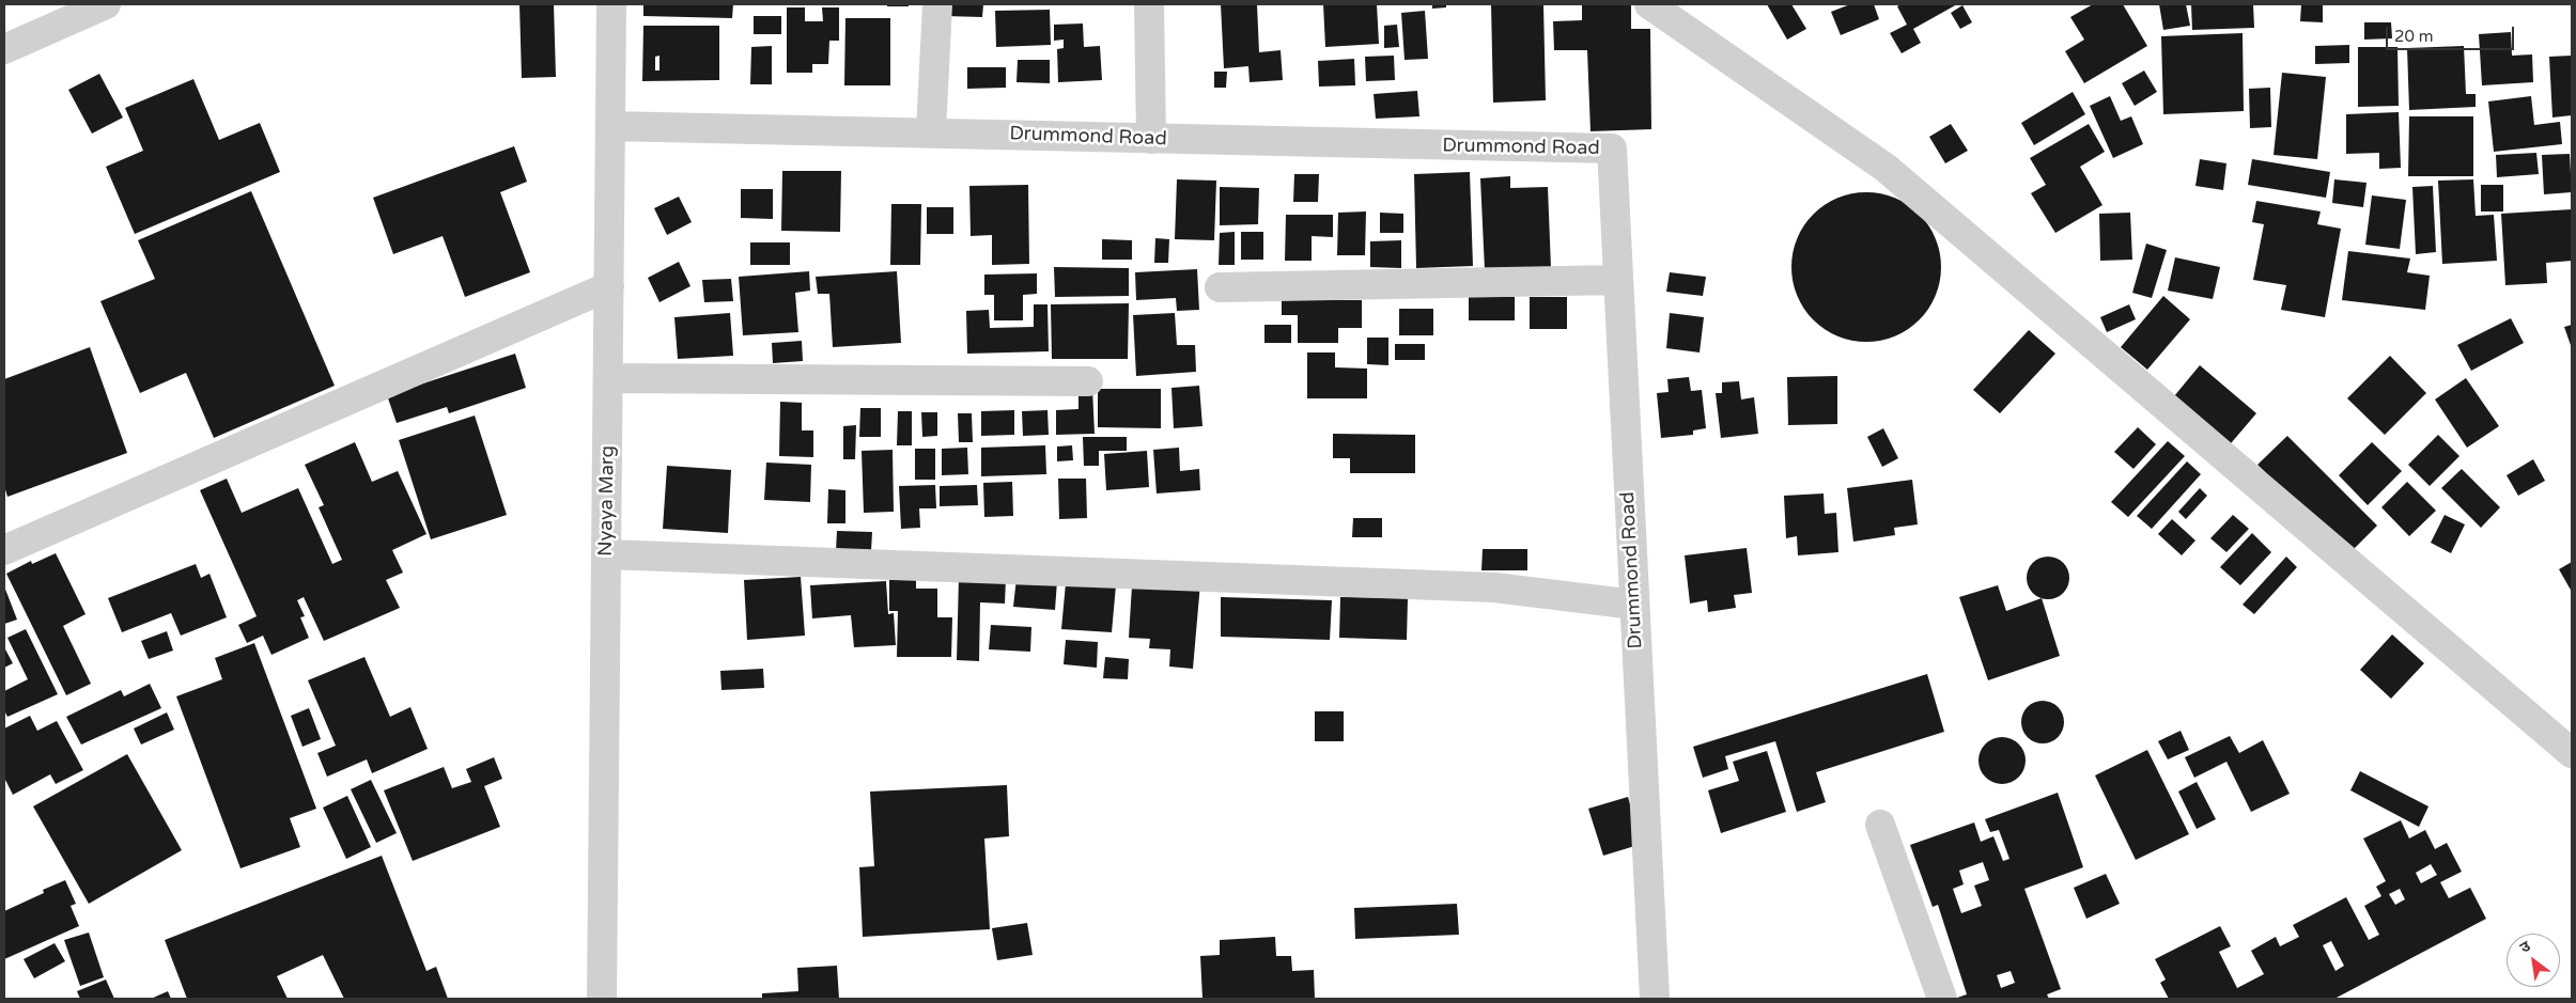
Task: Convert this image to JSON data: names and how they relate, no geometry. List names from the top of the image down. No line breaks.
{"streets":{"street":["Drummond Road","Nyaya Marg"]},"crossings":[["Drummond Road","Nyaya Marg"]],"scale_bar":"20 m","north":"top left"}
